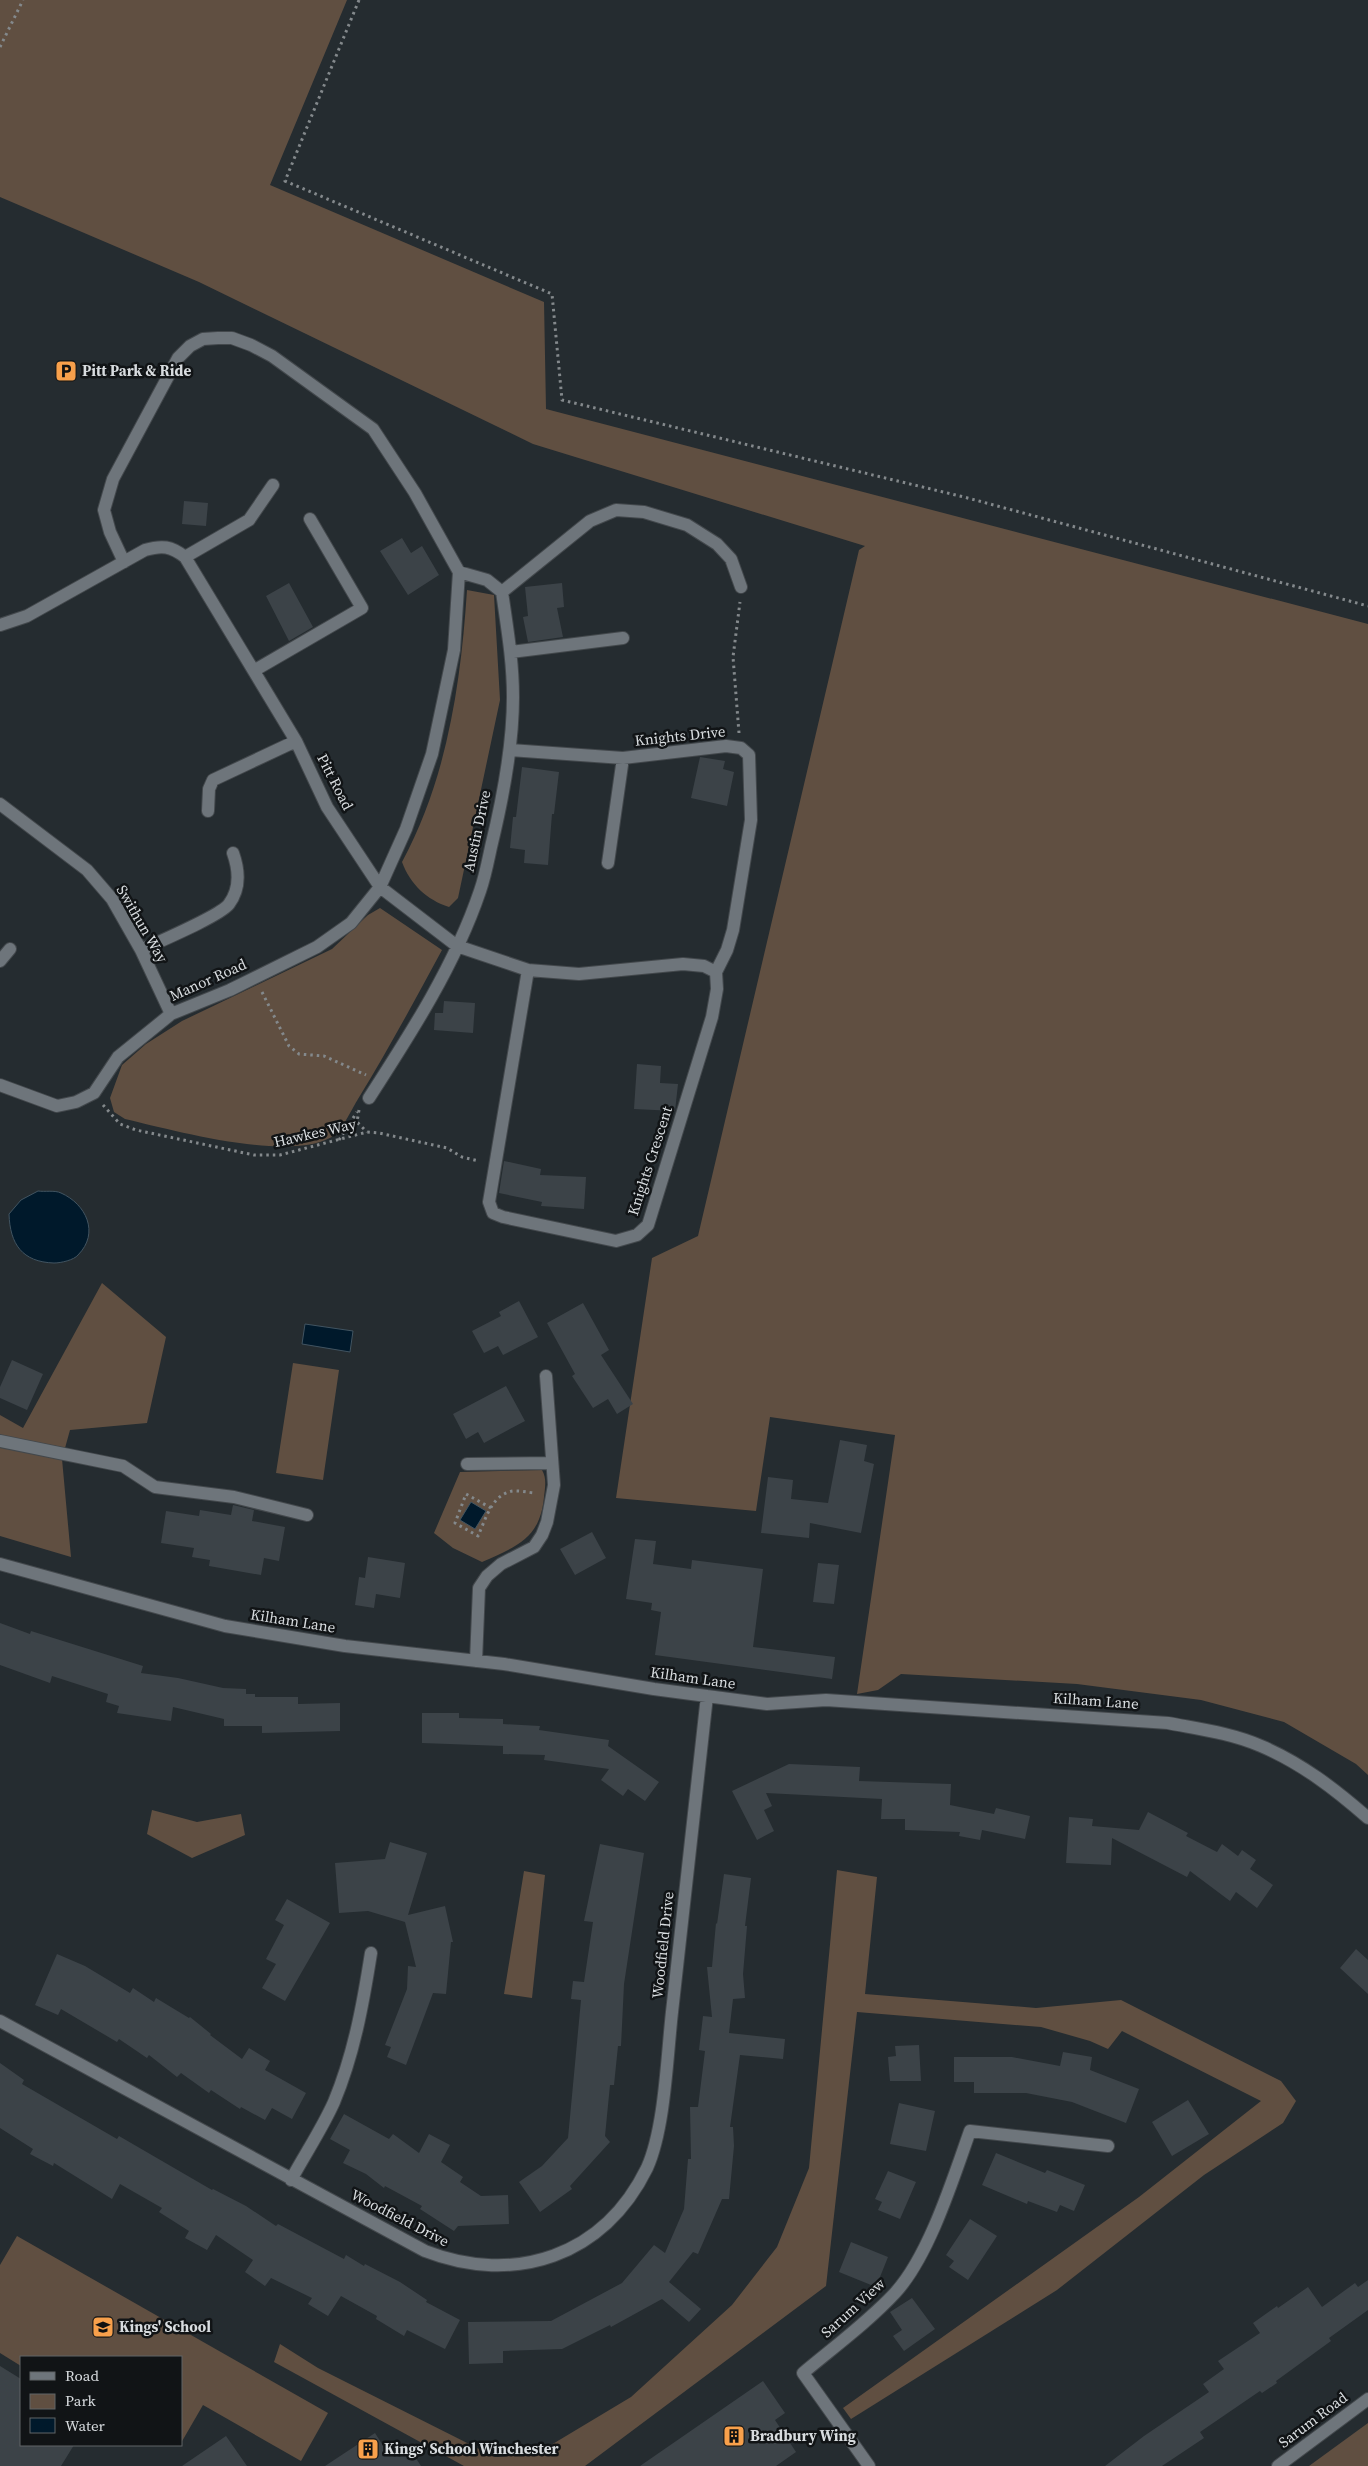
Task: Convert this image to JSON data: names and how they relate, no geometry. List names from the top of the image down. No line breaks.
{"streets":{"street":["Knights Drive","Pitt Road","Austin Drive","Swithun Way","Manor Road","Knights Crescent","Kilham Lane","Woodfield Drive","Sarum View","Sarum Road"],"path":["Hawkes Way"]},"crossings":[["Knights Drive","Pitt Road"],["Knights Drive","Austin Drive"],["Knights Drive","Knights Crescent"],["Pitt Road","Austin Drive"],["Pitt Road","Manor Road"],["Pitt Road","Knights Crescent"],["Swithun Way","Manor Road"],["Manor Road","Hawkes Way"],["Hawkes Way","Knights Crescent"],["Kilham Lane","Woodfield Drive"]],"places":{"parking":["Pitt Park & Ride"],"school or university":["Kings' School"],"building":["Bradbury Wing","Kings' School Winchester"]},"legend":["Road","Park","Water"]}
